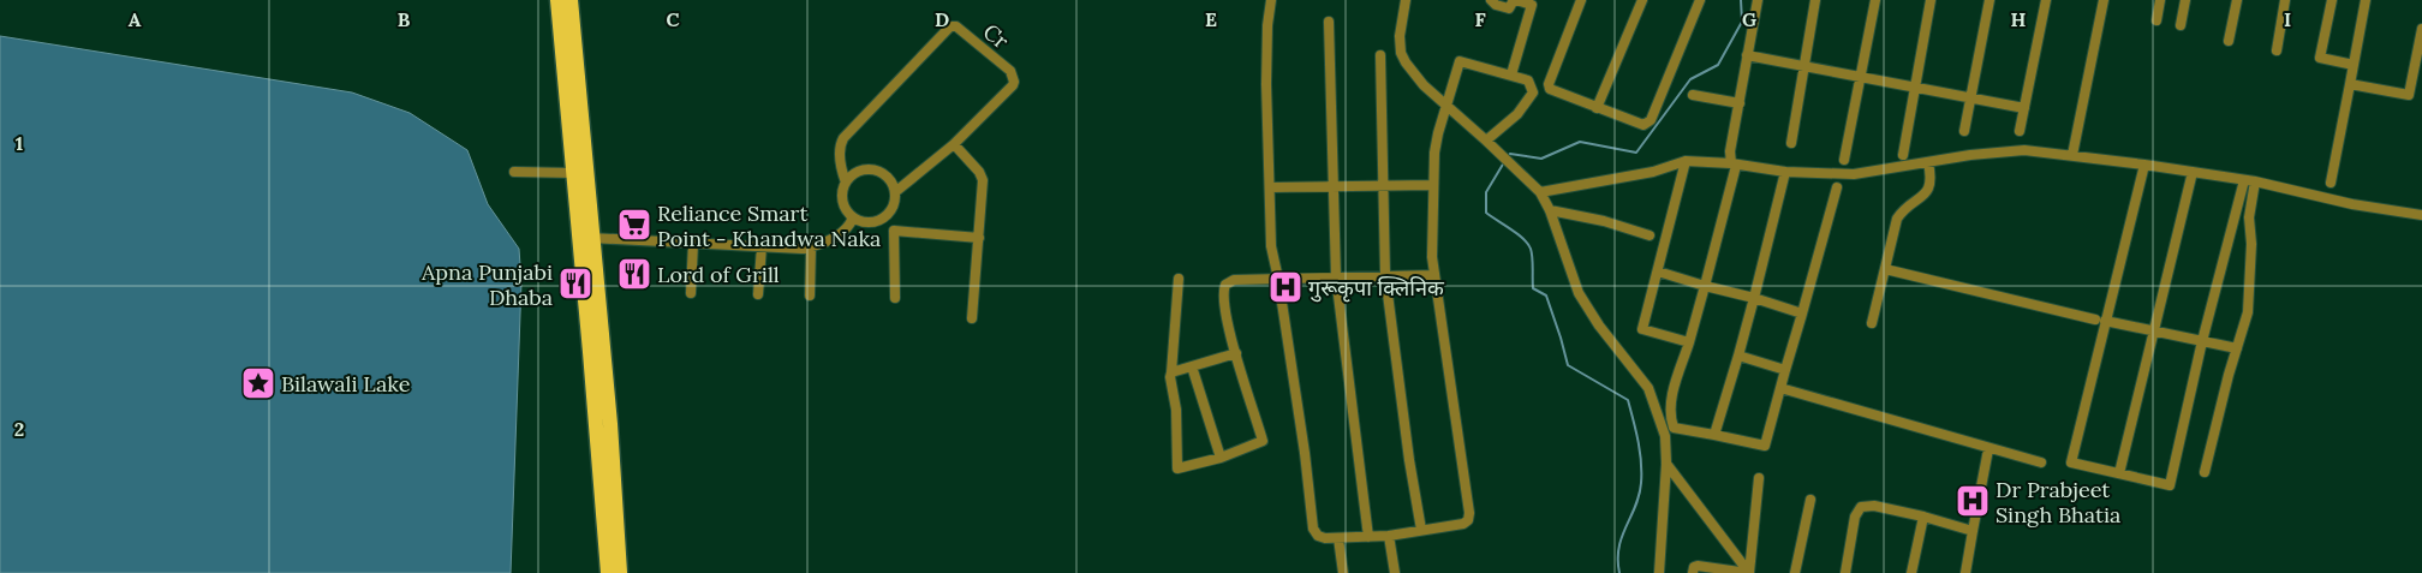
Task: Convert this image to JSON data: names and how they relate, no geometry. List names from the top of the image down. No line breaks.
{"streets":{"street":["Cr"]},"places":{"supermarket":["Reliance Smart Point - Khandwa Naka"],"restaurant":["Lord of Grill","Apna Punjabi Dhaba"],"hospital":["गुरूकृपा क्लिनिक","Dr Prabjeet Singh Bhatia"],"place":["Bilawali Lake"]},"grid":{"columns":["A","B","C","D","E","F","G","H","I"],"rows":["1","2"]}}
